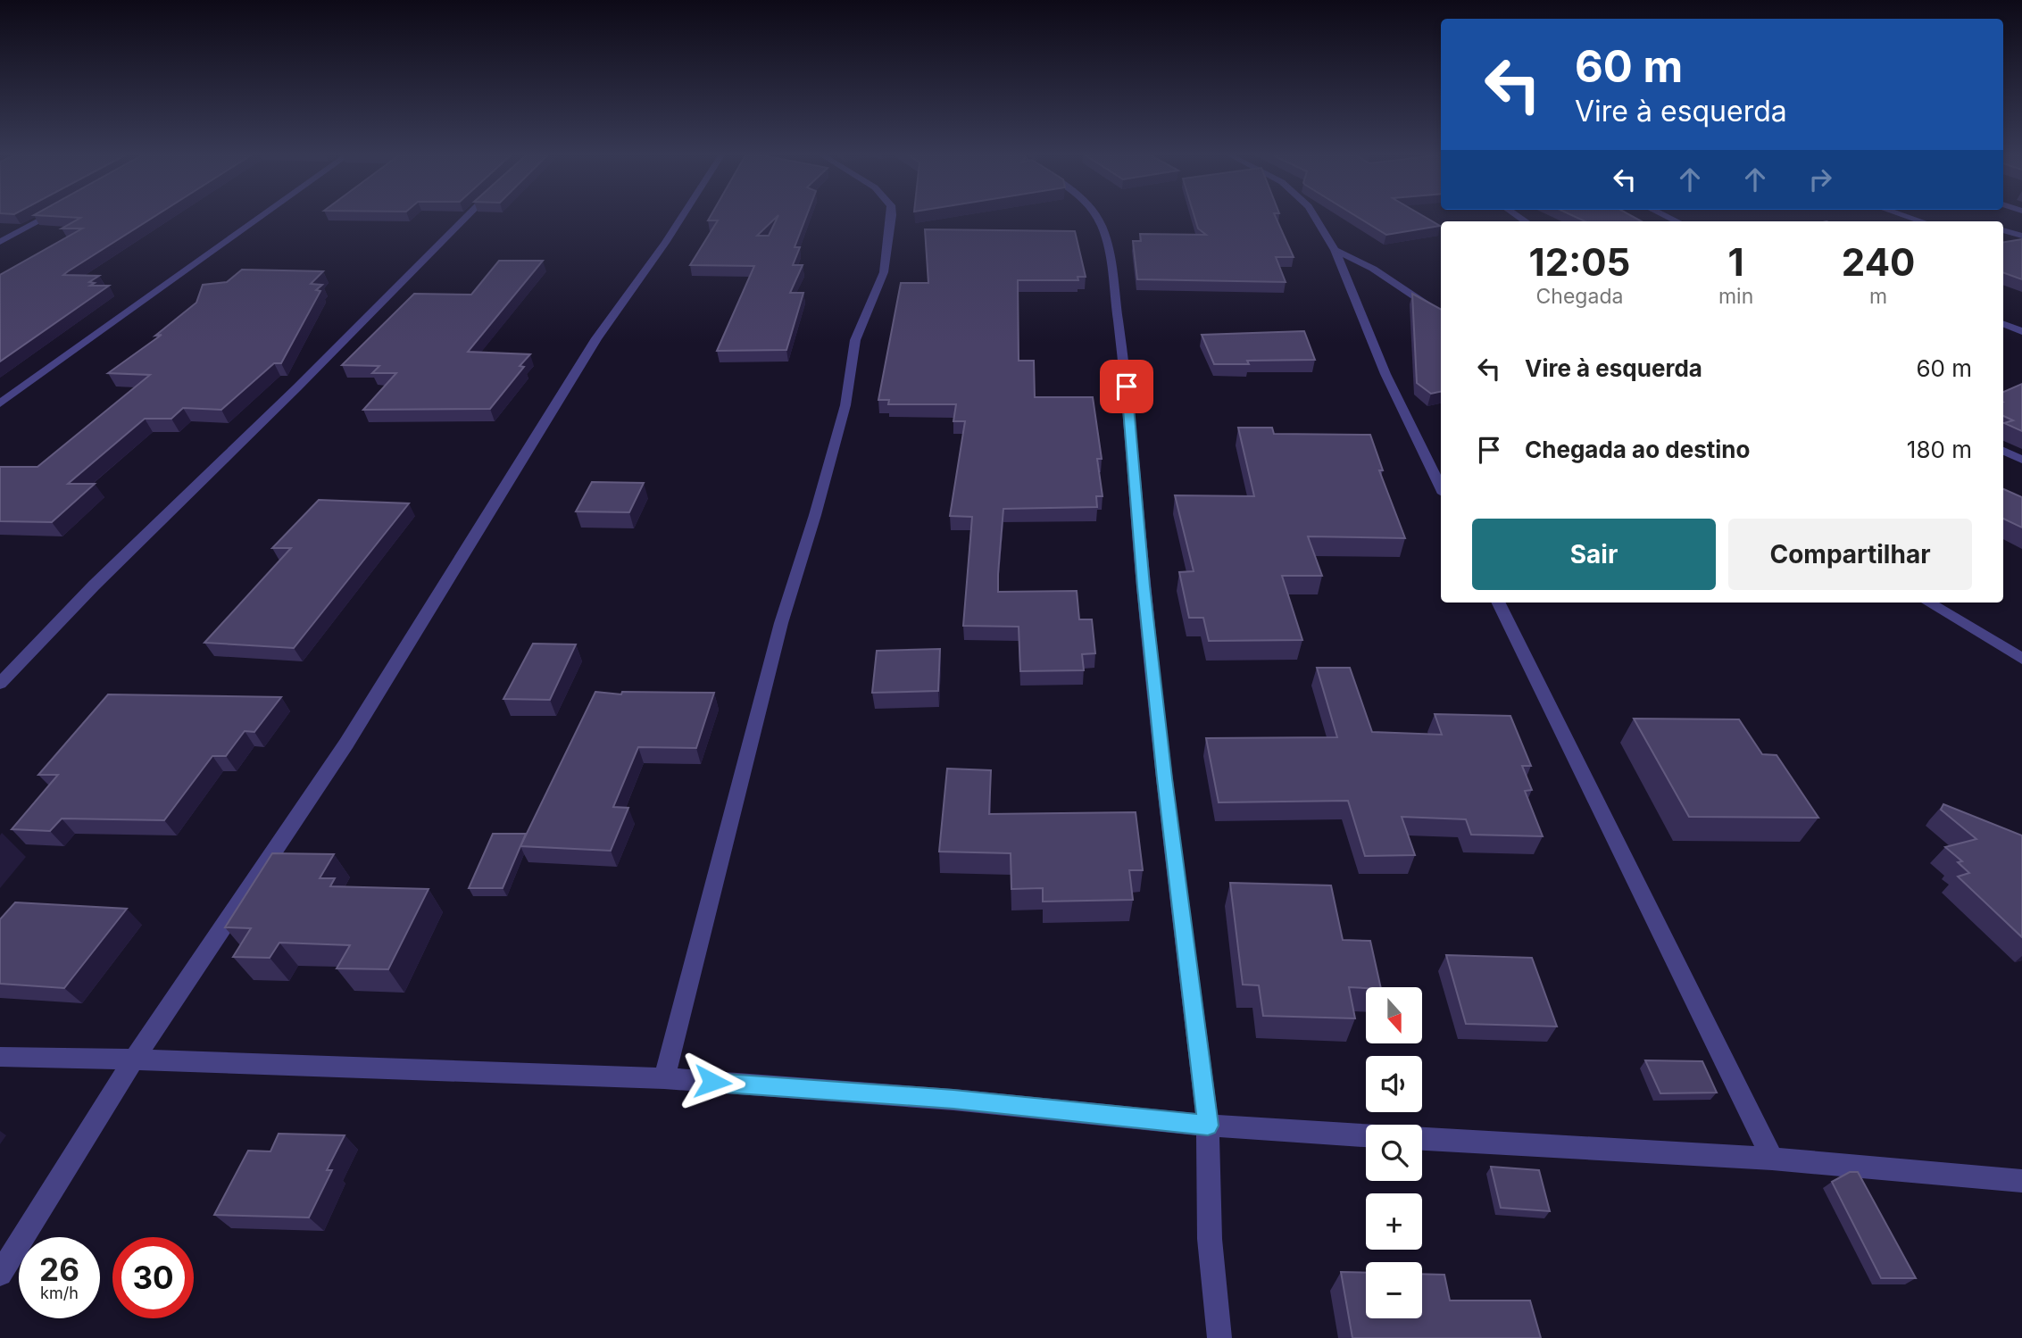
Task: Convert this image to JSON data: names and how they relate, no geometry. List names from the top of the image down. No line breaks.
{"north":"bottom","page":{"turn":["60 m","Vire à esquerda"],"eta":["12:05","Chegada","1","min","240","m"],"list":[{"name":"Vire à esquerda","value":"60 m"},{"name":"Chegada ao destino","value":"180 m"}],"buttons":["Sair","Compartilhar"],"map_buttons":["+","−"],"speed":"26 km/h","limit":"30"}}
